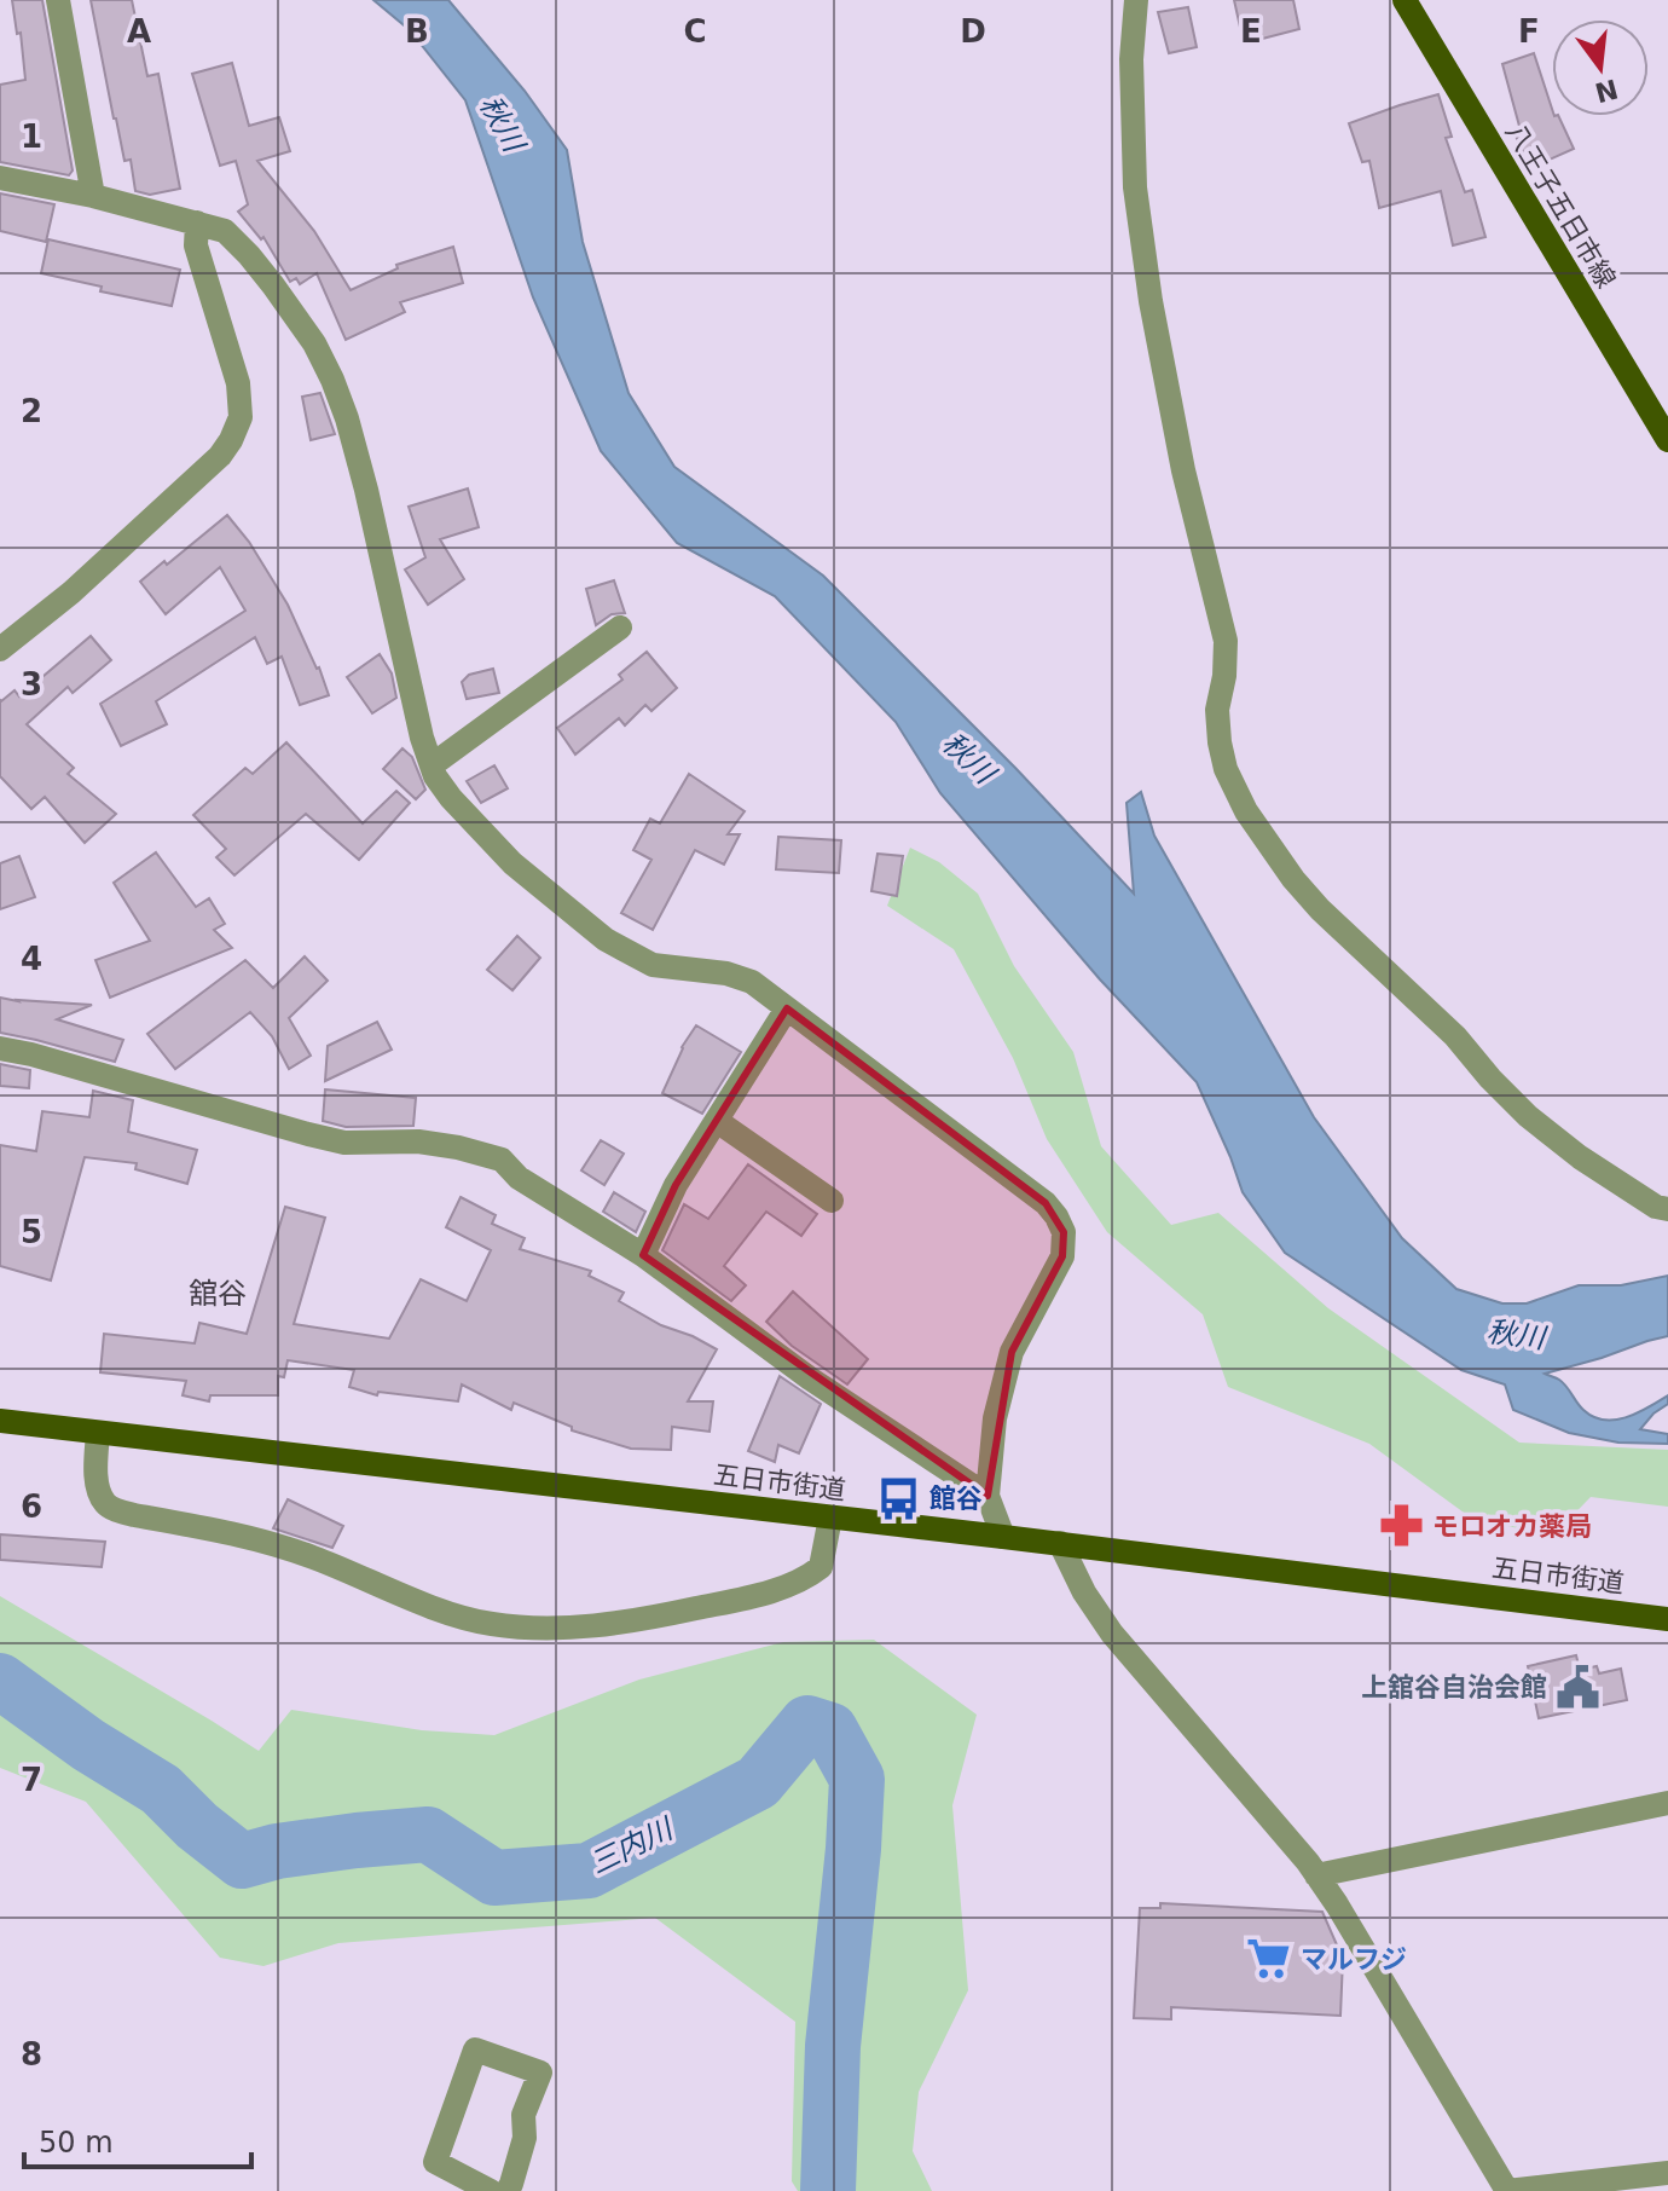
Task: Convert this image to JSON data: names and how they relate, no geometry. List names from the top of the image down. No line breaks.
{"streets":{"main road":["八王子五日市線","五日市街道"]},"districts":["舘谷"],"water":["秋川","三内川"],"places":{"bus stop":["館谷"],"pharmacy":["モロオカ薬局"],"public building":["上舘谷自治会館"],"supermarket":["マルフジ"]},"scale_bar":"50 m","north":"bottom","grid":{"columns":["A","B","C","D","E","F"],"rows":["1","2","3","4","5","6","7","8"]}}
